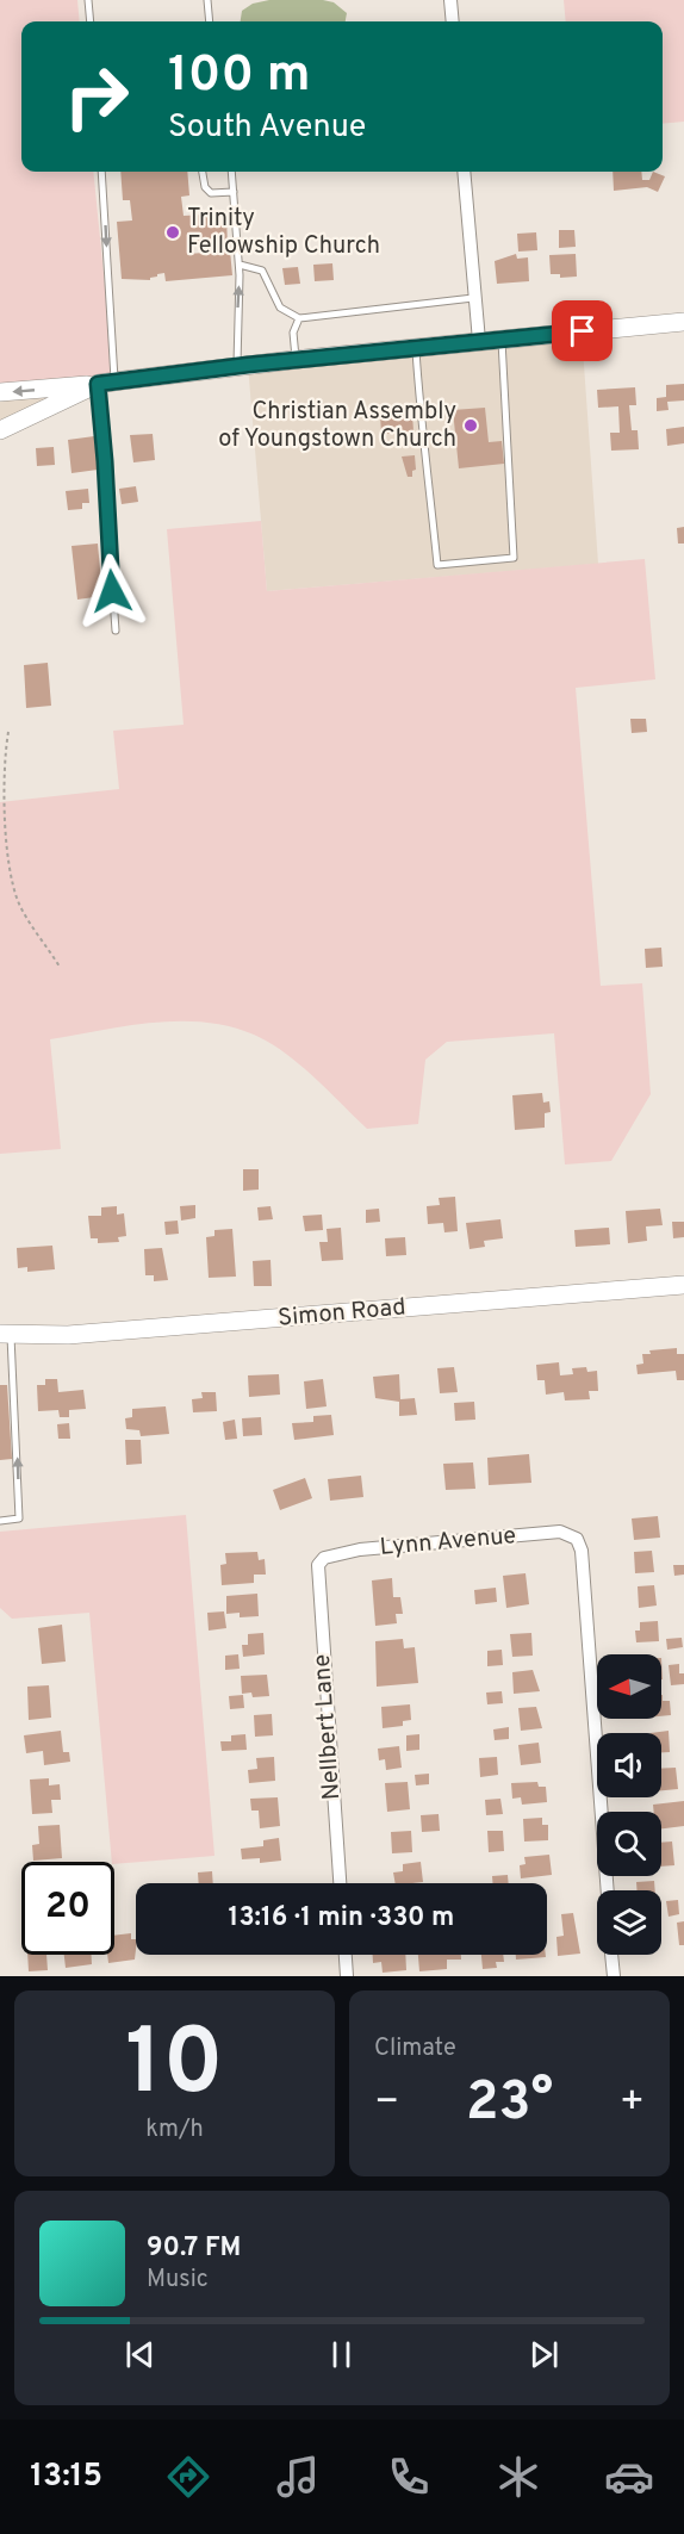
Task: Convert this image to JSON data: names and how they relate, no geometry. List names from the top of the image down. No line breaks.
{"streets":{"street":["Simon Road","Lynn Avenue","Nellbert Lane"]},"crossings":[["Lynn Avenue","Nellbert Lane"]],"places":["Trinity Fellowship Church","Christian Assembly of Youngstown Church"],"north":"left","page":{"turn":["100 m","South Avenue"],"limit":"20","trip":"13:16 · 1 min · 330 m","tile":[["10","km/h"],"Climate"],"heat":["−","23°","+"],"song":["90.7 FM","Music"],"tabs":"13:15"}}
